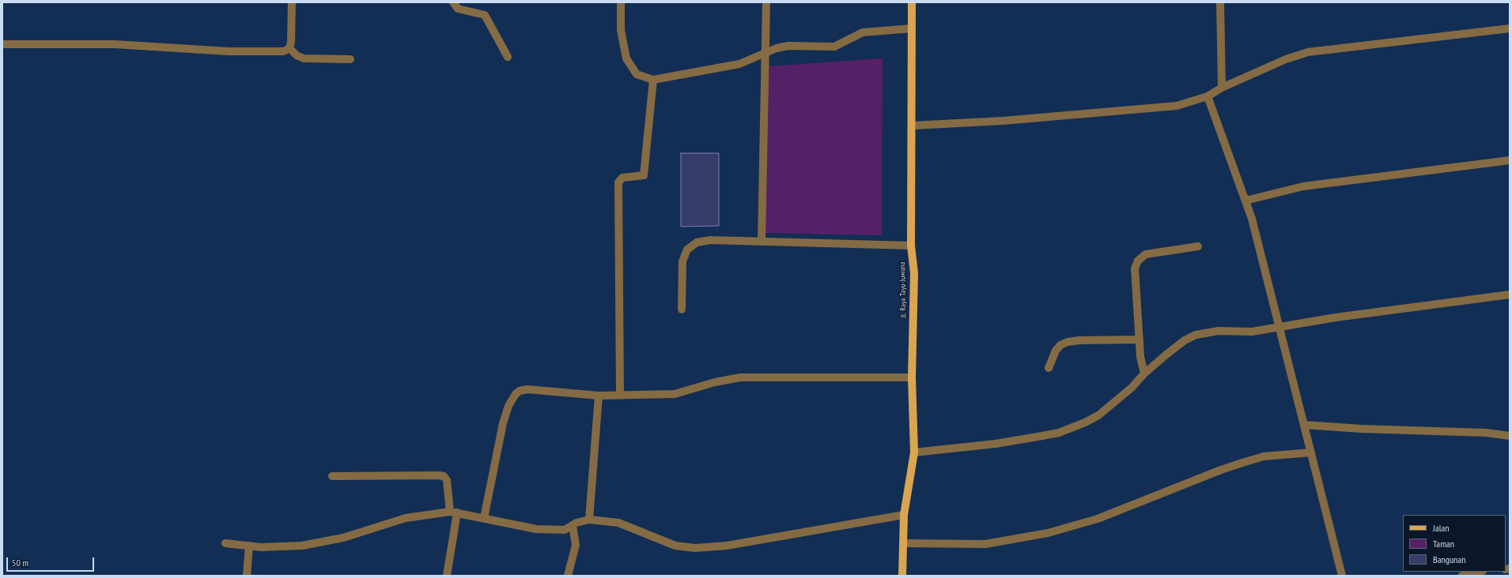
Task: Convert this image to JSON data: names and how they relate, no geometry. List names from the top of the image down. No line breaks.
{"streets":{"main road":["Jl. Raya Tayu-Juwana"]},"legend":["Jalan","Taman","Bangunan"],"scale_bar":"50 m"}
